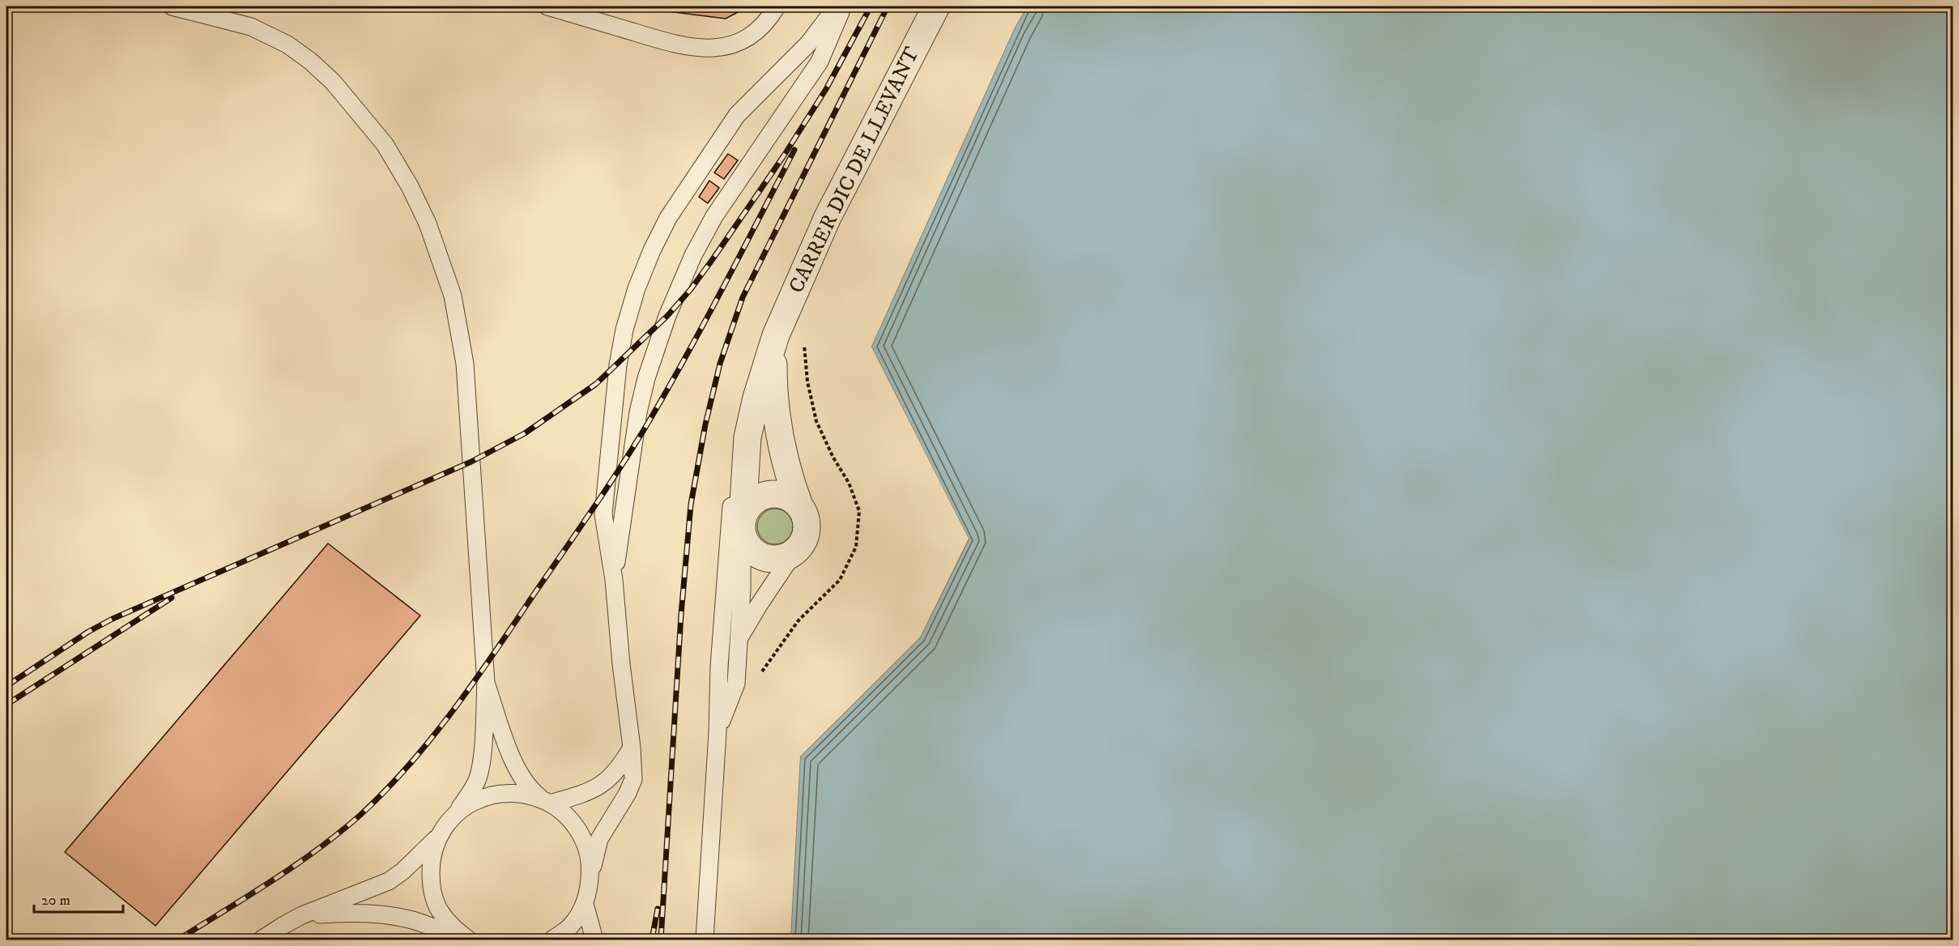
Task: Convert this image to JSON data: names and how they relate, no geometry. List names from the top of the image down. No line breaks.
{"streets":{"street":["CARRER DIC DE LLEVANT"]},"scale_bar":"20 m"}
